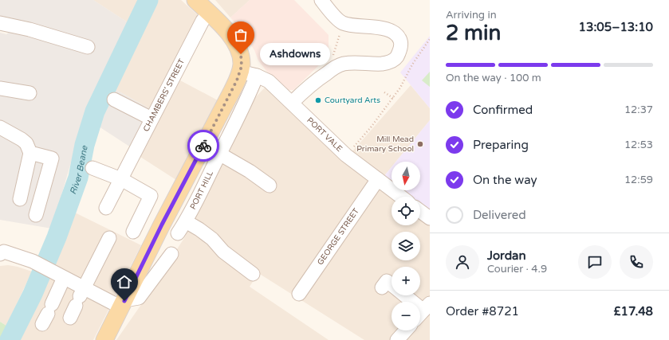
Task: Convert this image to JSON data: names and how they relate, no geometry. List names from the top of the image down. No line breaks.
{"streets":{"street":["CHAMBERS' STREET","PORT VALE","PORT HILL","GEORGE STREET"]},"crossings":[["PORT VALE","PORT HILL"],["PORT VALE","GEORGE STREET"]],"water":["River Beane"],"places":["Ashdowns","Courtyard Arts","Mill Mead Primary School"],"north":"bottom","page":{"heading":["2 min","Arriving in","13:05–13:10"],"panel":["Jordan","Courier · 4.9","Order #8721","£17.48"],"bubble":"Ashdowns","bar":"On the way · 100 m","list":[["Confirmed","12:37"],["Preparing","12:53"],["On the way","12:59"],"Delivered"],"map_buttons":["+","−"]}}
